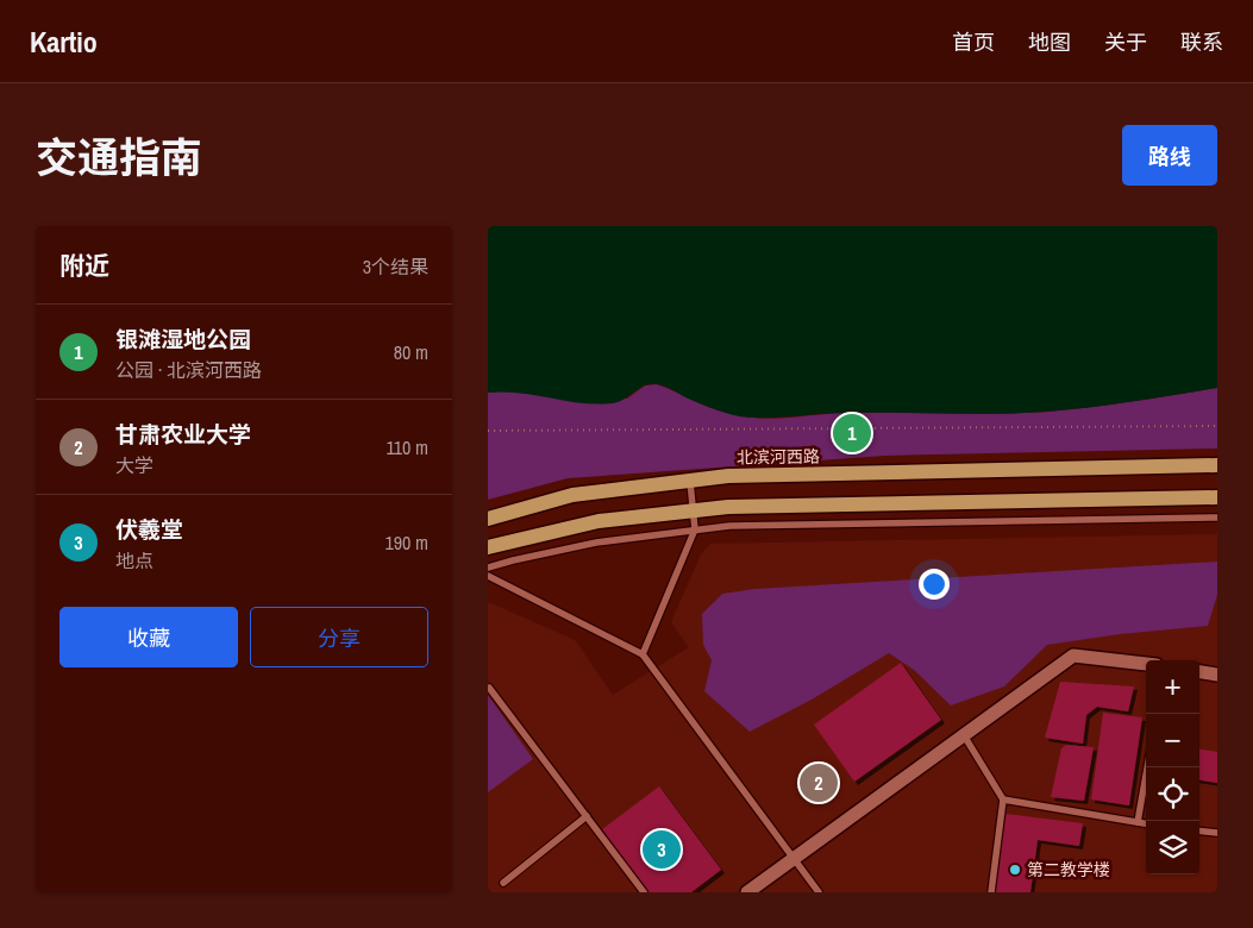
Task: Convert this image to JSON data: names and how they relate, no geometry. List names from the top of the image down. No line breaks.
{"streets":{"main road":["北滨河西路"]},"places":["第二教学楼"],"page":{"header":"Kartio","nav":["首页","地图","关于","联系"],"title":"交通指南","buttons":["路线",["收藏","分享"]],"heading":["附近","3个结果"],"list":[{"mark":"1","name":"银滩湿地公园","note":"公园 · 北滨河西路","value":"80 m"},{"mark":"2","name":"甘肃农业大学","note":"大学","value":"110 m"},{"mark":"3","name":"伏羲堂","note":"地点","value":"190 m"}],"pins":["1","2","3"],"map_buttons":["+","−"]}}
